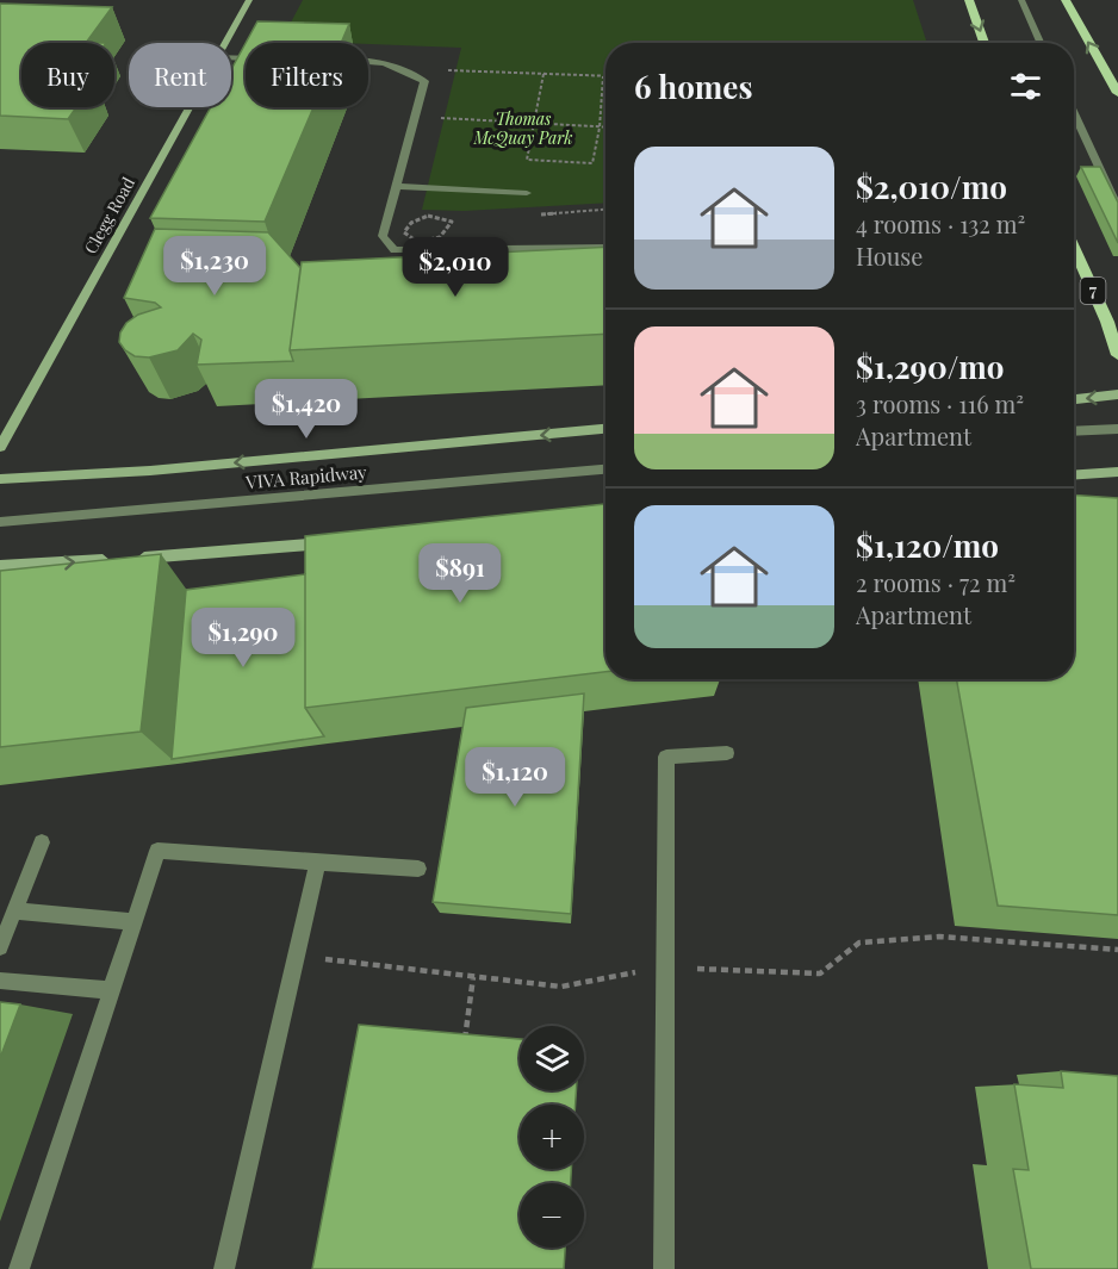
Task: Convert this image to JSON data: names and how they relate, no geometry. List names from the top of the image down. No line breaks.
{"streets":{"main road":["Clegg Road","7"],"lane":["VIVA Rapidway"]},"parks":["Thomas McQuay Park"],"page":{"chip":["Buy","Rent","Filters"],"heading":"6 homes","list":[{"name":"$2,010/mo","note":"4 rooms · 132 m² · House"},{"name":"$1,290/mo","note":"3 rooms · 116 m² · Apartment"},{"name":"$1,120/mo","note":"2 rooms · 72 m² · Apartment"}],"price":["$1,230","$2,010","$1,420","$891","$1,290","$1,120"],"map_buttons":["+","−"]}}
